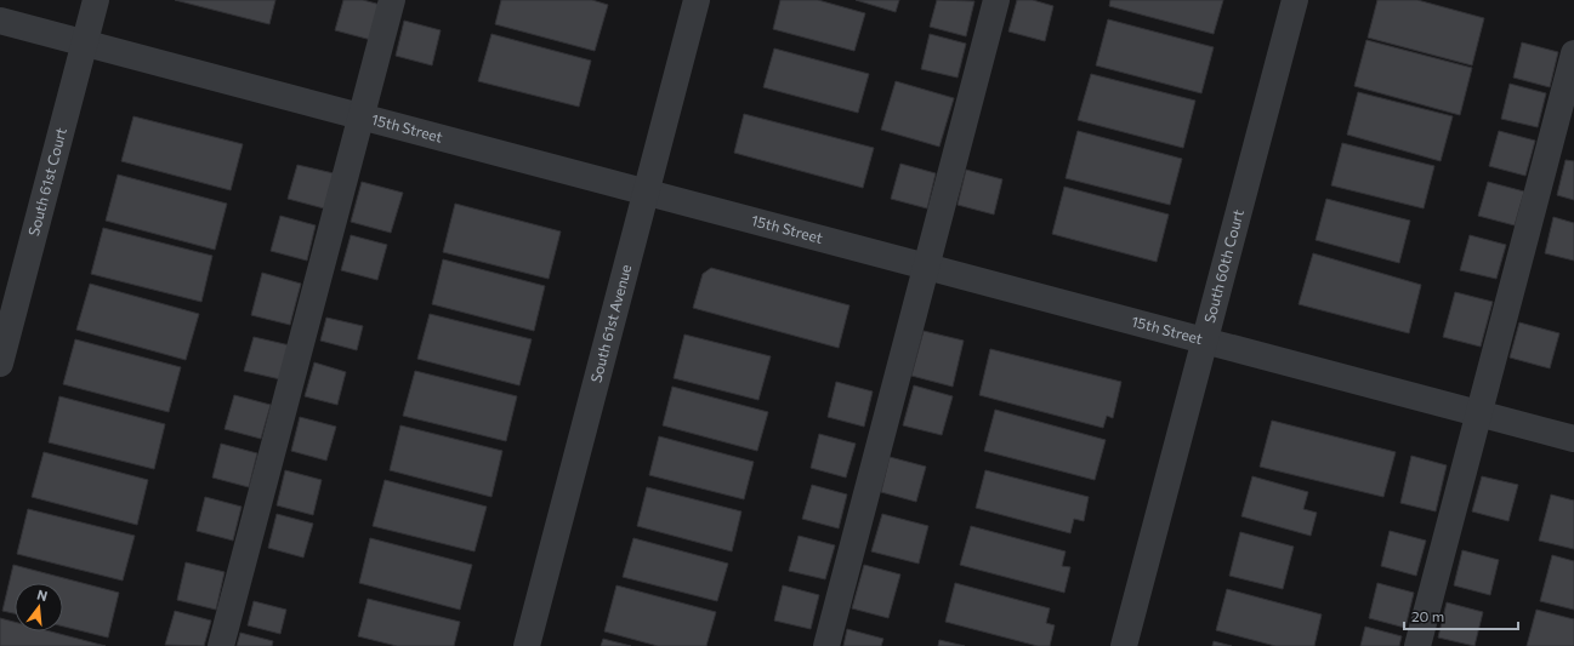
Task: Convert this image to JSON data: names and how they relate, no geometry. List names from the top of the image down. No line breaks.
{"streets":{"street":["15th Street","South 61st Court","South 60th Court","South 61st Avenue"]},"crossings":[["15th Street","South 61st Court"],["15th Street","South 60th Court"],["15th Street","South 61st Avenue"]],"scale_bar":"20 m","north":"top"}
